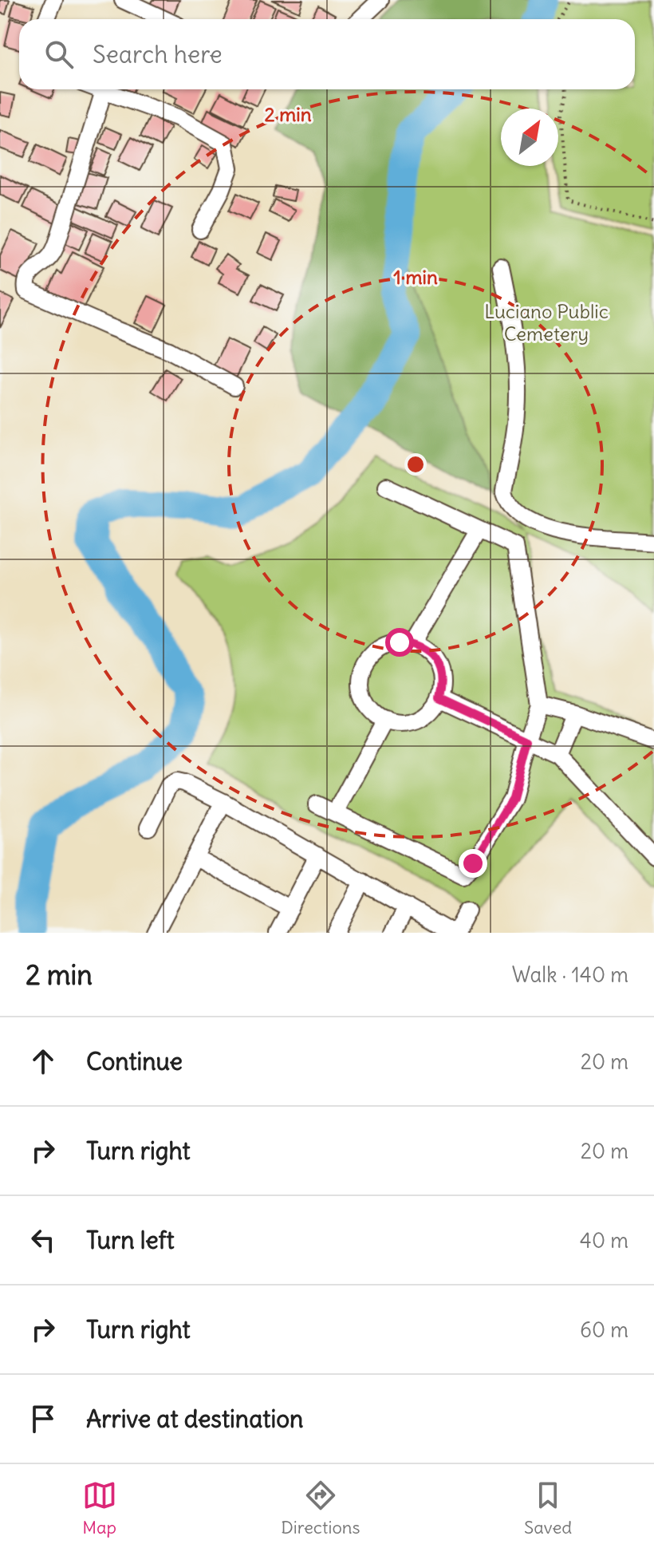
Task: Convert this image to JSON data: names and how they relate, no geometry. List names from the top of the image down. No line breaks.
{"parks":["Luciano Public Cemetery"],"north":"top right","page":{"search":"Search here","heading":["2 min","Walk · 140 m"],"list":[["Continue","20 m"],["Turn right","20 m"],["Turn left","40 m"],["Turn right","60 m"],"Arrive at destination"],"nav":["Map","Directions","Saved"]},"rings":["2 min","1 min"]}
